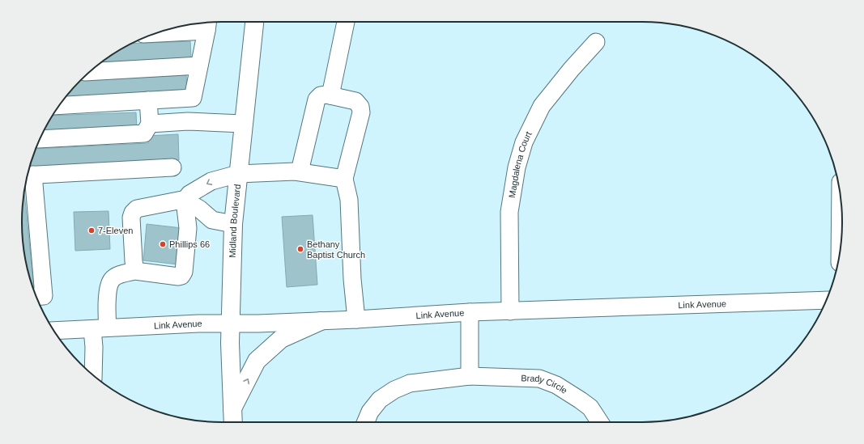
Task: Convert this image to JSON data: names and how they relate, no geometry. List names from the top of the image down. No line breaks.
{"streets":{"main road":["Midland Boulevard"],"street":["Magdalena Court","Link Avenue","Brady Circle"]},"crossings":[["Magdalena Court","Link Avenue"],["Midland Boulevard","Link Avenue"]],"places":["7-Eleven","Phillips 66","Bethany Baptist Church"]}
